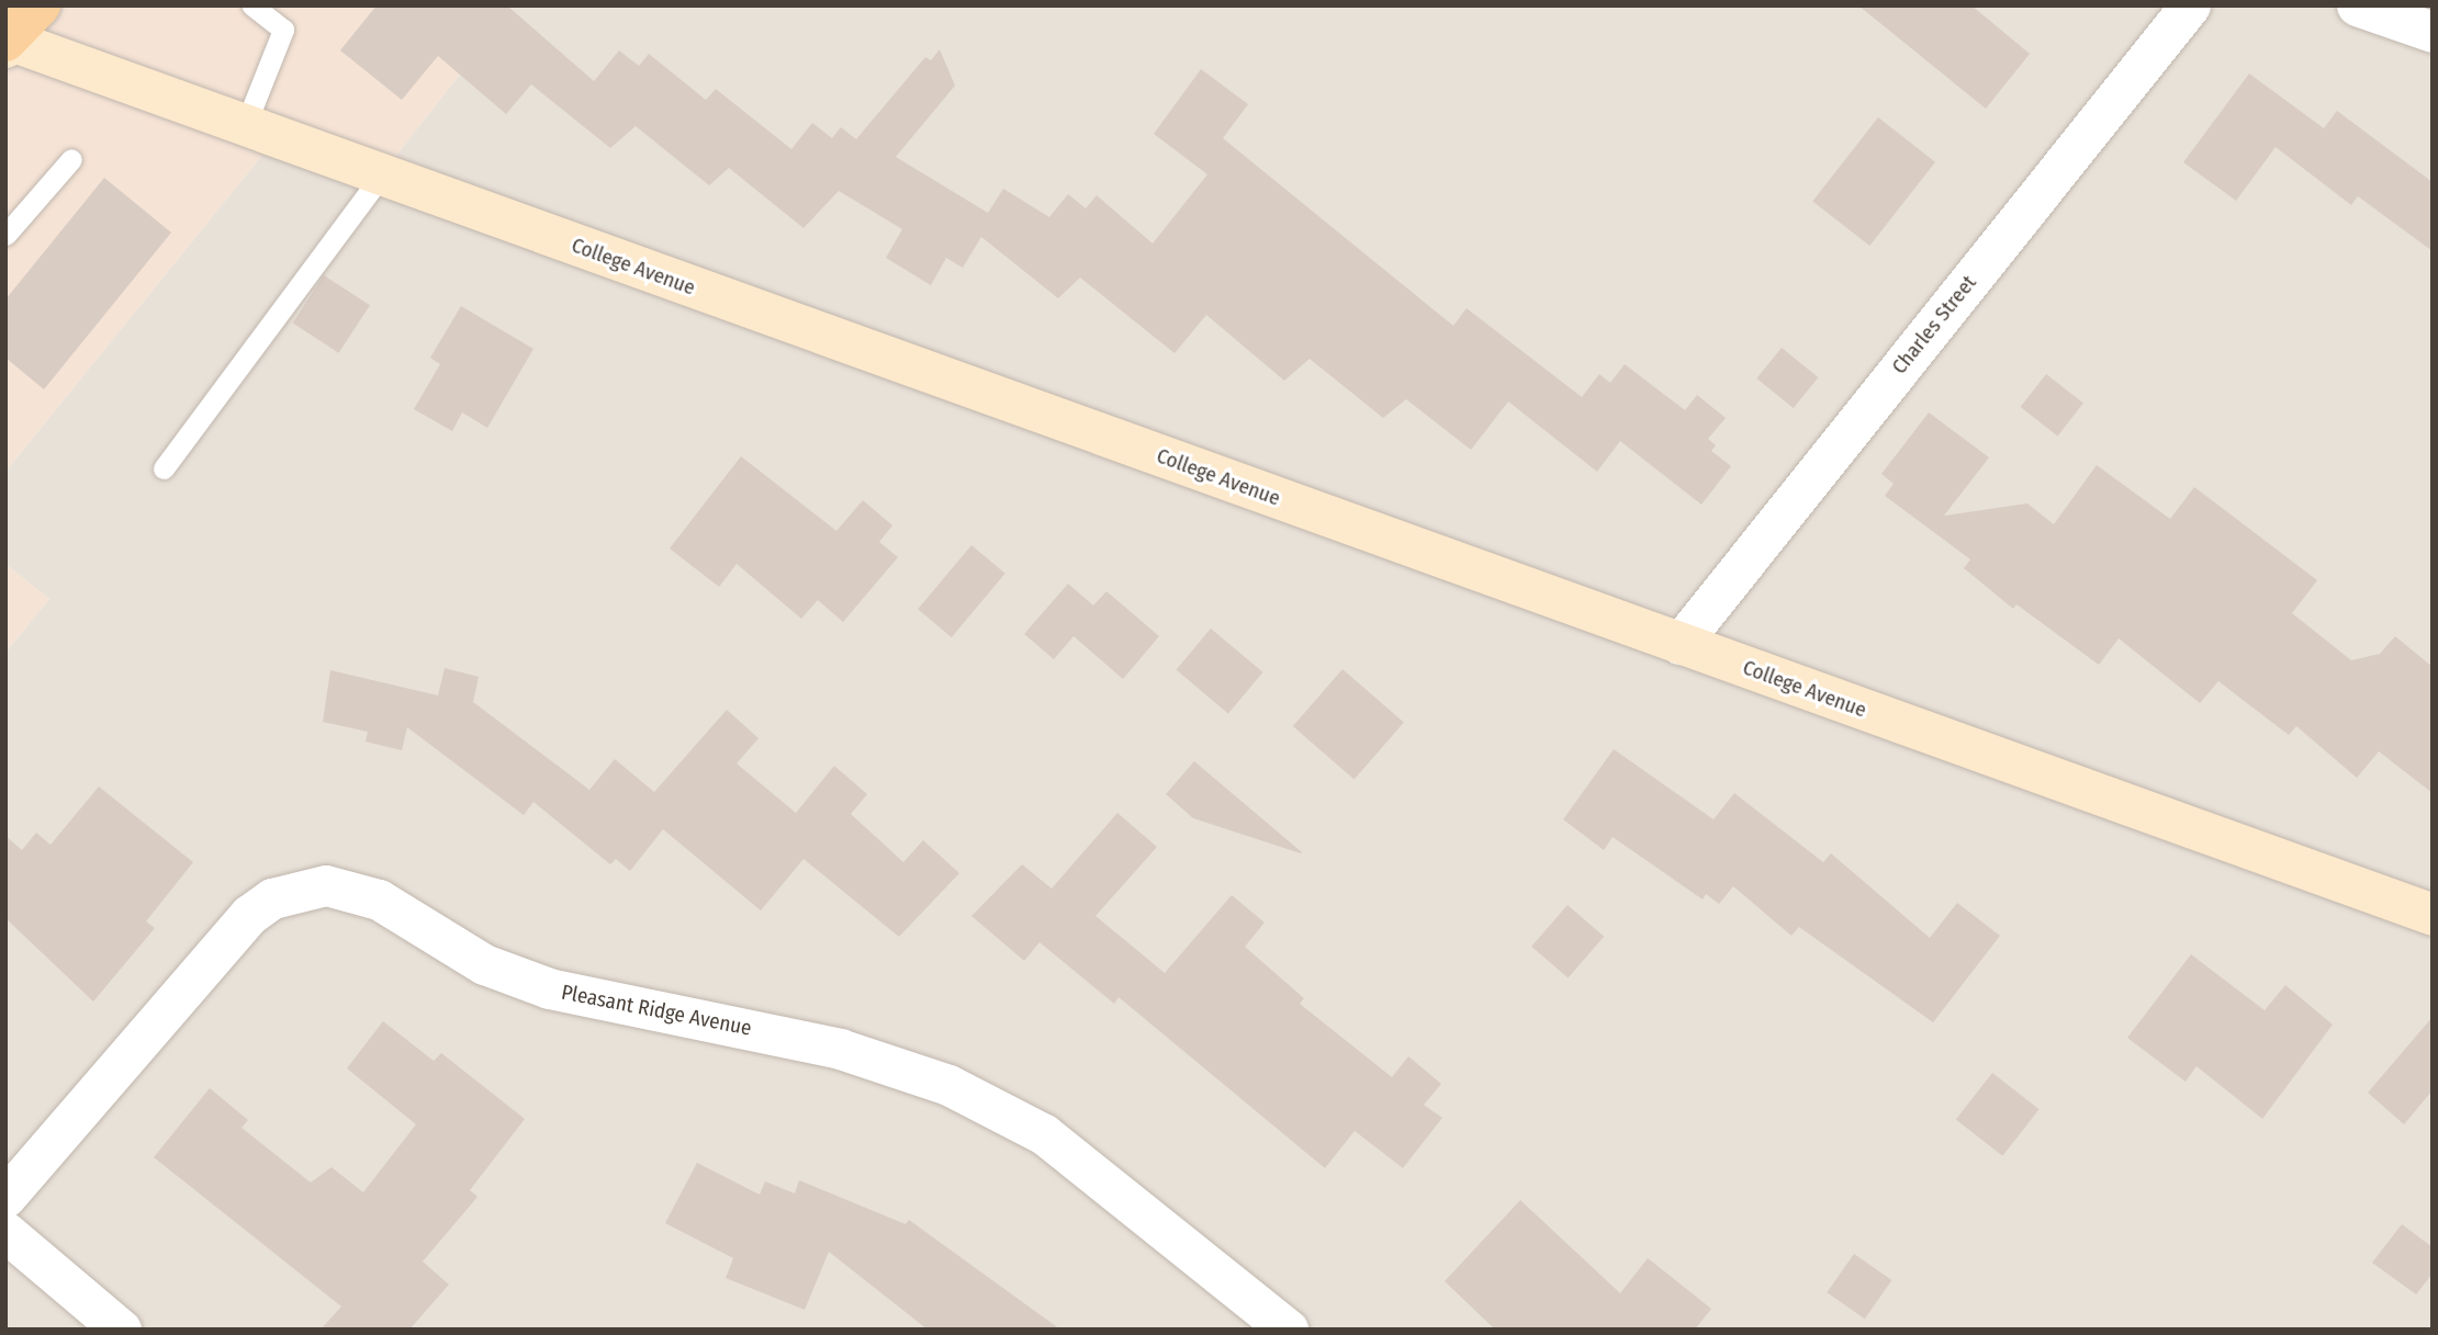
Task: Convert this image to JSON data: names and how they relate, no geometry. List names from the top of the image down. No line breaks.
{"streets":{"main road":["College Avenue"],"street":["Charles Street","Pleasant Ridge Avenue"]},"crossings":[["College Avenue","Charles Street"]]}
